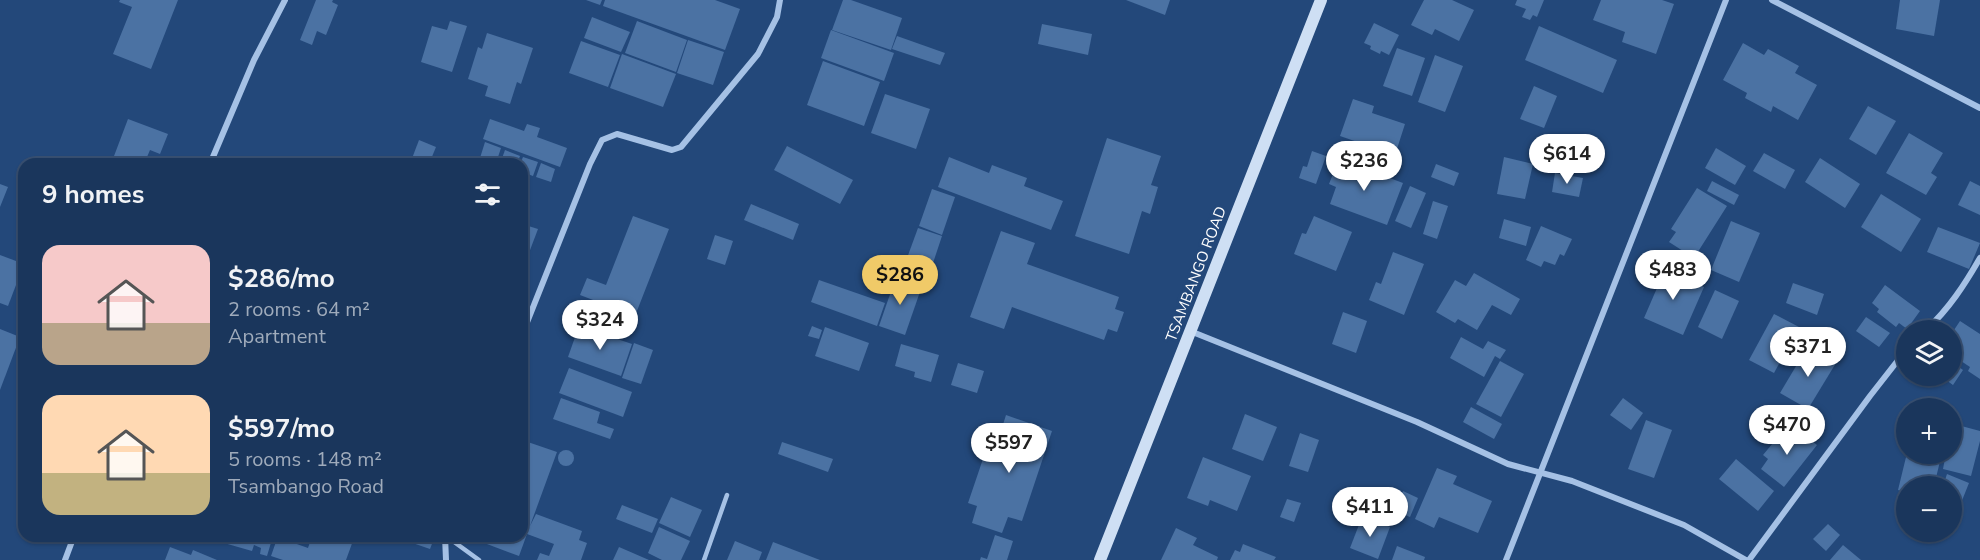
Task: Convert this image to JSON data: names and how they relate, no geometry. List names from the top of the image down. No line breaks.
{"streets":{"street":["TSAMBANGO ROAD"]},"page":{"price":["$614","$236","$483","$286","$324","$371","$470","$597","$411"],"heading":"9 homes","list":[{"name":"$286/mo","note":"2 rooms · 64 m² · Apartment"},{"name":"$597/mo","note":"5 rooms · 148 m² · Tsambango Road"}],"map_buttons":["+","−"]}}
